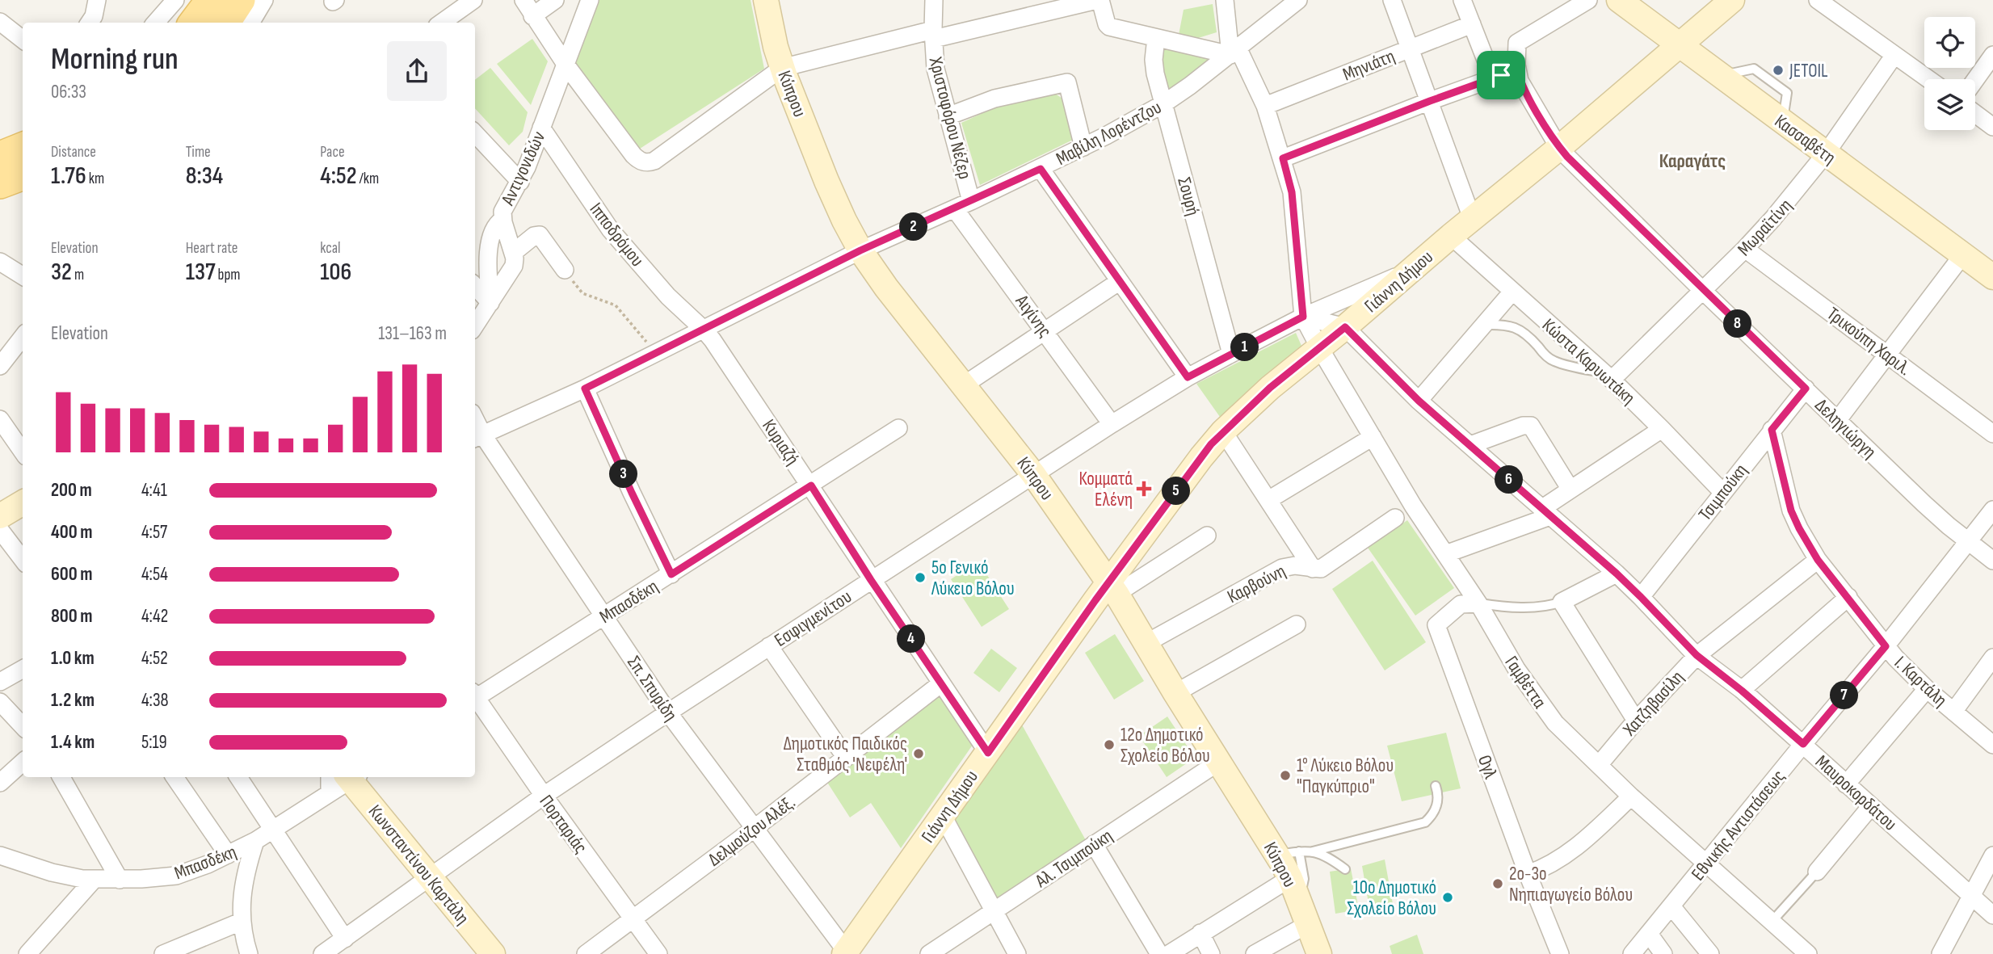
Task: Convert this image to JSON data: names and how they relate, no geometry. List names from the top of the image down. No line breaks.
{"streets":{"street":["Μηνιάτη","Κύπρου","Χριστοφόρου Νέζερ","Μαβίλη Λορέντζου","Κασσαβέτη","Αντιγονιδών","Σουρή","Μωραϊτίνη","Ιπποδρόμου","Γιάννη Δήμου","Αιγίνης","Τρικούπη Χαριλ.","Κώστα Καρυωτάκη","Δεληγιώργη","Κυριαζή","Τσιμπούκη","Καρβούνη","Μπασδέκη","Εσφιγμενίτου","Ι. Καρτάλη","Γαμβέττα","Σπ. Σπυρίδη","Χατζηβασίλη","Ογλ","Μαυροκορδάτου","Πορταριάς","Εθνικής Αντιστάσεως","Δελμούζου Αλέξ.","Αλ. Τσιμπούκη","Κωνσταντίνου Καρτάλη"]},"crossings":[["Κύπρου","Μαβίλη Λορέντζου"],["Κύπρου","Γιάννη Δήμου"],["Κύπρου","Καρβούνη"],["Κύπρου","Εσφιγμενίτου"],["Κύπρου","Αλ. Τσιμπούκη"],["Χριστοφόρου Νέζερ","Μαβίλη Λορέντζου"],["Μαβίλη Λορέντζου","Σουρή"],["Μαβίλη Λορέντζου","Ιπποδρόμου"],["Μαβίλη Λορέντζου","Αιγίνης"],["Μαβίλη Λορέντζου","Κυριαζή"],["Μαβίλη Λορέντζου","Σπ. Σπυρίδη"],["Κασσαβέτη","Μωραϊτίνη"],["Κασσαβέτη","Γιάννη Δήμου"],["Αντιγονιδών","Ιπποδρόμου"],["Σουρή","Εσφιγμενίτου"],["Μωραϊτίνη","Τρικούπη Χαριλ."],["Μωραϊτίνη","Κώστα Καρυωτάκη"],["Μωραϊτίνη","Δεληγιώργη"],["Ιπποδρόμου","Κυριαζή"],["Γιάννη Δήμου","Κώστα Καρυωτάκη"],["Γιάννη Δήμου","Δεληγιώργη"],["Γιάννη Δήμου","Κυριαζή"],["Γιάννη Δήμου","Εσφιγμενίτου"],["Γιάννη Δήμου","Γαμβέττα"],["Γιάννη Δήμου","Σπ. Σπυρίδη"],["Γιάννη Δήμου","Μαυροκορδάτου"],["Αιγίνης","Εσφιγμενίτου"],["Κώστα Καρυωτάκη","Τσιμπούκη"],["Δεληγιώργη","Τσιμπούκη"],["Δεληγιώργη","Εθνικής Αντιστάσεως"],["Κυριαζή","Μπασδέκη"],["Κυριαζή","Εσφιγμενίτου"],["Κυριαζή","Δελμούζου Αλέξ."],["Τσιμπούκη","Ι. Καρτάλη"],["Τσιμπούκη","Μαυροκορδάτου"],["Μπασδέκη","Σπ. Σπυρίδη"],["Μπασδέκη","Κωνσταντίνου Καρτάλη"],["Εσφιγμενίτου","Γαμβέττα"],["Εσφιγμενίτου","Σπ. Σπυρίδη"],["Εσφιγμενίτου","Πορταριάς"],["Εσφιγμενίτου","Κωνσταντίνου Καρτάλη"],["Ι. Καρτάλη","Χατζηβασίλη"],["Ι. Καρτάλη","Εθνικής Αντιστάσεως"],["Γαμβέττα","Χατζηβασίλη"],["Γαμβέττα","Ογλ"],["Γαμβέττα","Εθνικής Αντιστάσεως"],["Σπ. Σπυρίδη","Δελμούζου Αλέξ."],["Χατζηβασίλη","Μαυροκορδάτου"],["Μαυροκορδάτου","Εθνικής Αντιστάσεως"],["Πορταριάς","Δελμούζου Αλέξ."]],"districts":["Καραγάτς"],"places":{"other":["JETOIL","5ο Γενικό Λύκειο Βόλου","12ο Δημοτικό Σχολείο Βόλου","Δημοτικός Παιδικός Σταθμός 'Νεφέλη'","1° Λύκειο Βόλου \"Παγκύπριο\"","2ο-3ο Νηπιαγωγείο Βόλου","10ο Δημοτικό Σχολείο Βόλου"],"health":["Κομματά Ελένη"]},"page":{"heading":["Morning run","06:33"],"stats":[["Distance","1.76 km"],["Time","8:34"],["Pace","4:52 /km"],["Elevation","32 m"],["Heart rate","137 bpm"],["kcal","106"]],"pins":["2","8","1","3","6","5","4","7"],"chart":["Elevation","131–163 m"],"list":[{"name":"200 m","note":"4:41"},{"name":"400 m","note":"4:57"},{"name":"600 m","note":"4:54"},{"name":"800 m","note":"4:42"},{"name":"1.0 km","note":"4:52"},{"name":"1.2 km","note":"4:38"},{"name":"1.4 km","note":"5:19"}]}}
